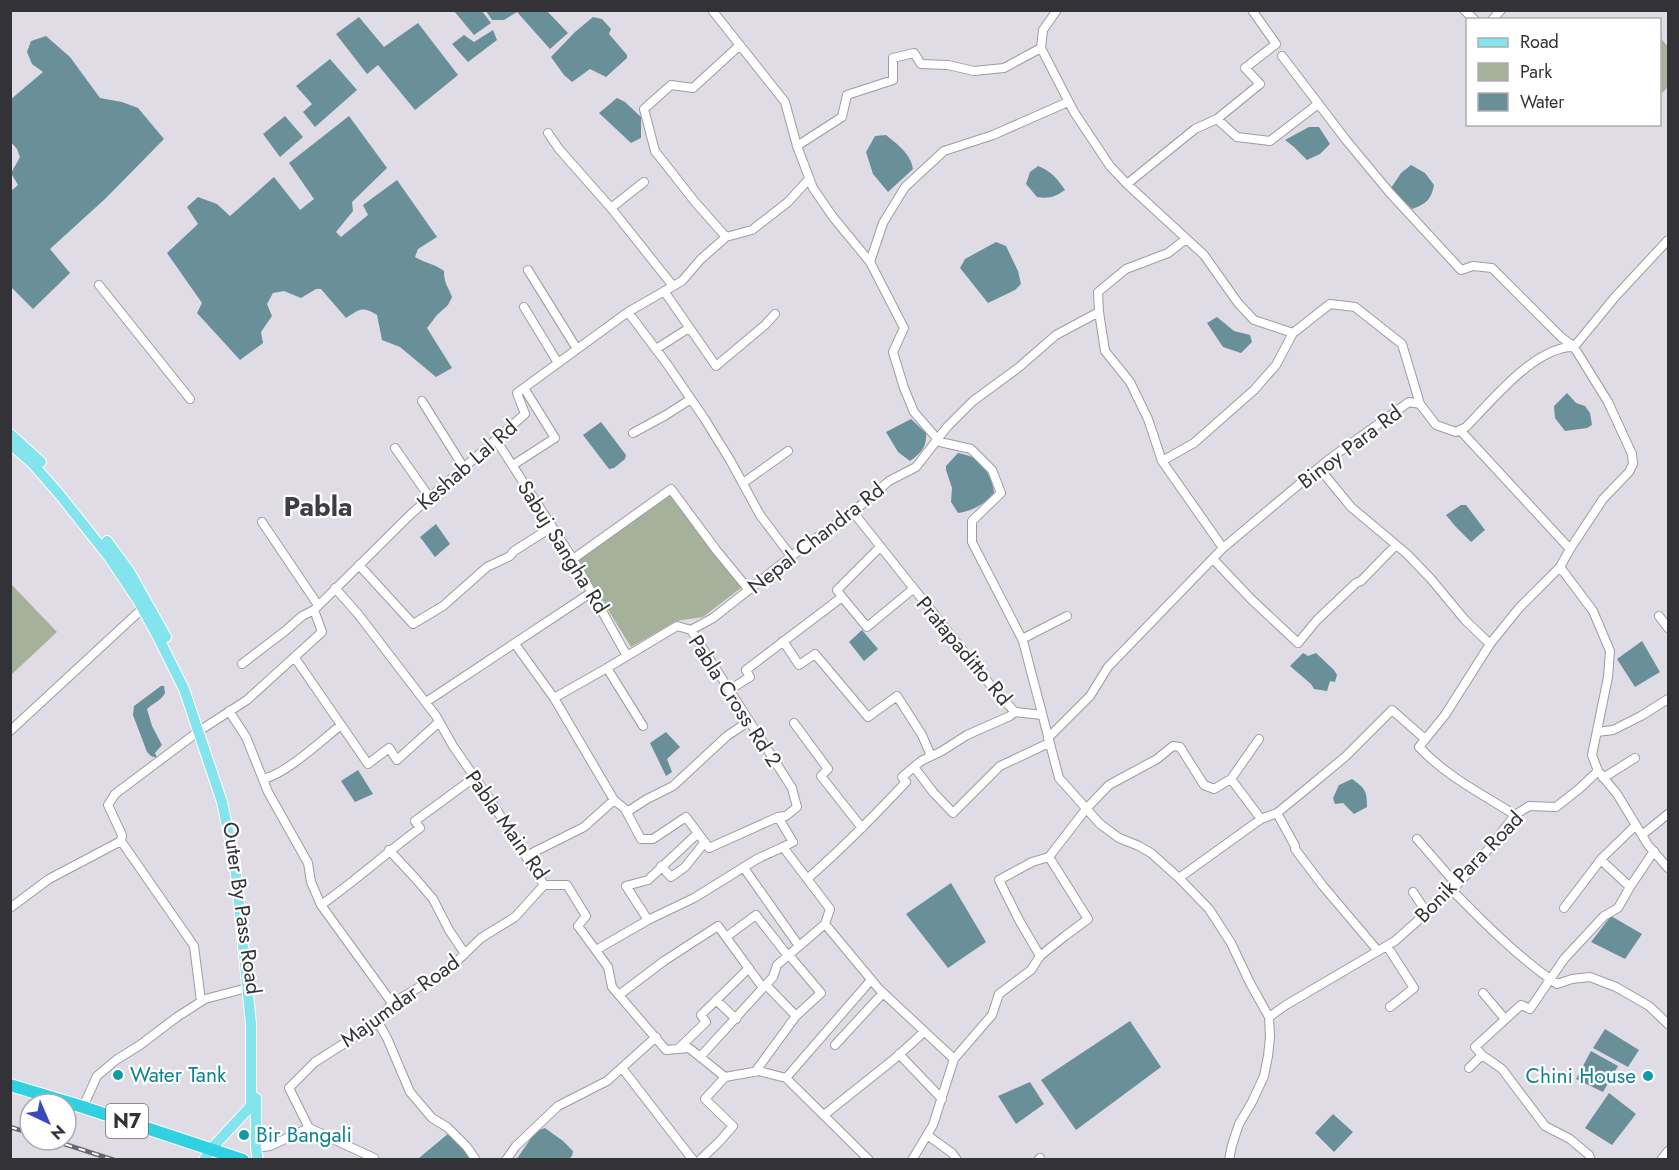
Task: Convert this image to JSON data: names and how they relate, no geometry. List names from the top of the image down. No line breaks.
{"streets":{"highway":["N7"],"main road":["Outer By Pass Road"],"street":["Binoy Para Rd","Keshab Lal Rd","Nepal Chandra Rd","Sabuj Sangha Rd","Pratapaditto Rd","Pabla Cross Rd 2","Pabla Main Rd","Bonik Para Road","Majumdar Road"]},"crossings":[["Keshab Lal Rd","Sabuj Sangha Rd"],["Keshab Lal Rd","Pabla Main Rd"],["Nepal Chandra Rd","Pratapaditto Rd"],["Nepal Chandra Rd","Pabla Cross Rd 2"],["Sabuj Sangha Rd","Pabla Cross Rd 2"],["Pabla Main Rd","Majumdar Road"],["Outer By Pass Road","N7"]],"districts":["Pabla"],"places":["Water Tank","Chini House","Bir Bangali"],"legend":["Road","Park","Water"],"north":"bottom right"}
